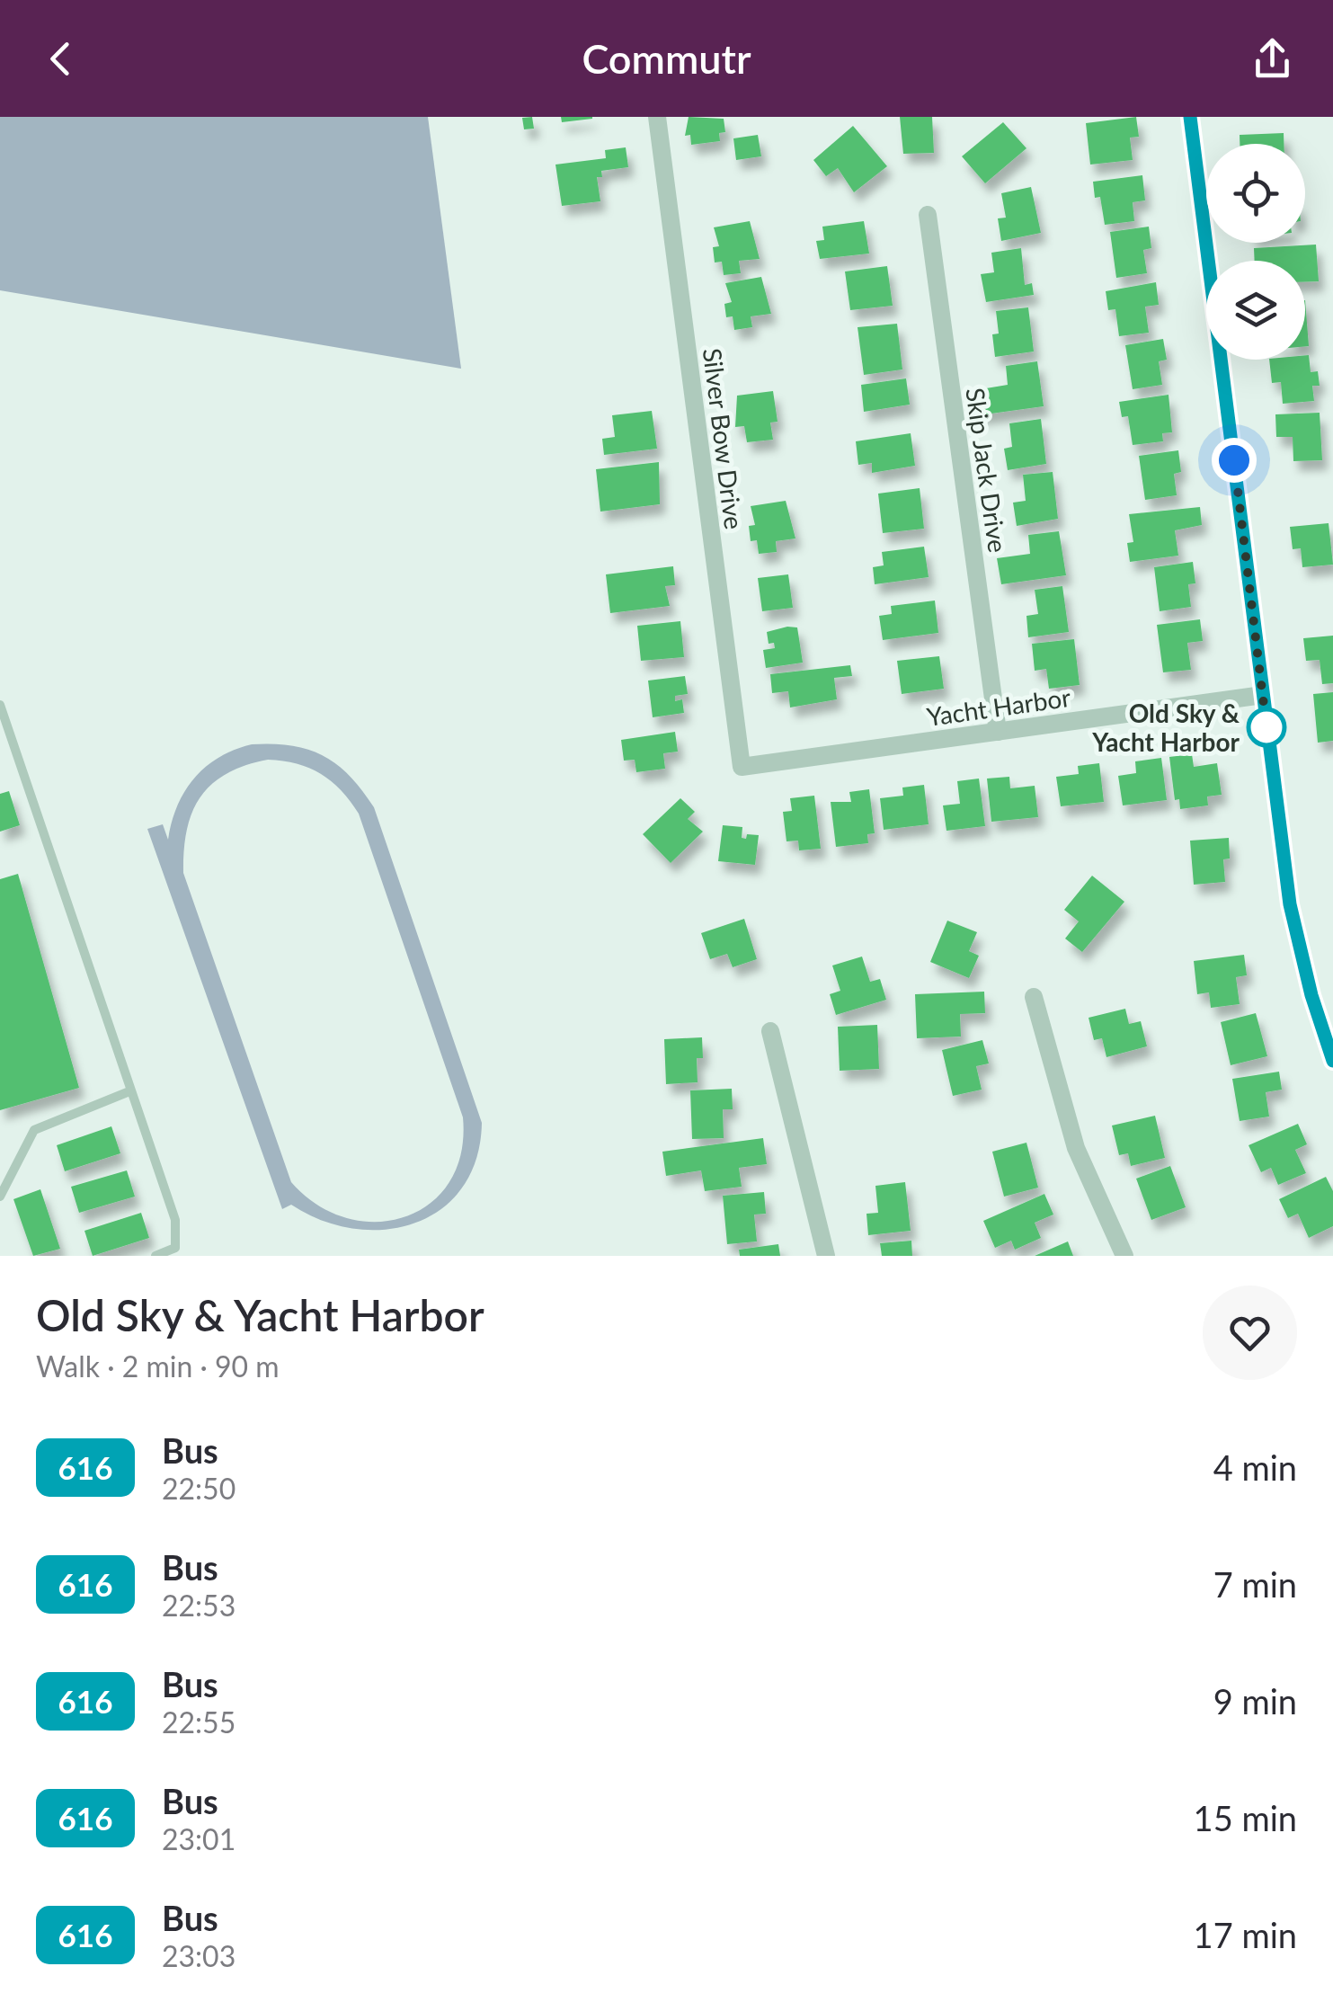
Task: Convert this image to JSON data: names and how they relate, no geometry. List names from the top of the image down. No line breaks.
{"streets":{"street":["Silver Bow Drive","Skip Jack Drive","Yacht Harbor"]},"crossings":[["Silver Bow Drive","Yacht Harbor"],["Skip Jack Drive","Yacht Harbor"]],"places":["Old Sky & Yacht Harbor"],"lines":["bus line 616"],"page":{"header":"Commutr","heading":["Old Sky & Yacht Harbor","Walk · 2 min · 90 m"],"list":[{"mark":"616","name":"Bus","note":"22:50","value":"4 min"},{"mark":"616","name":"Bus","note":"22:53","value":"7 min"},{"mark":"616","name":"Bus","note":"22:55","value":"9 min"},{"mark":"616","name":"Bus","note":"23:01","value":"15 min"},{"mark":"616","name":"Bus","note":"23:03","value":"17 min"}]}}
